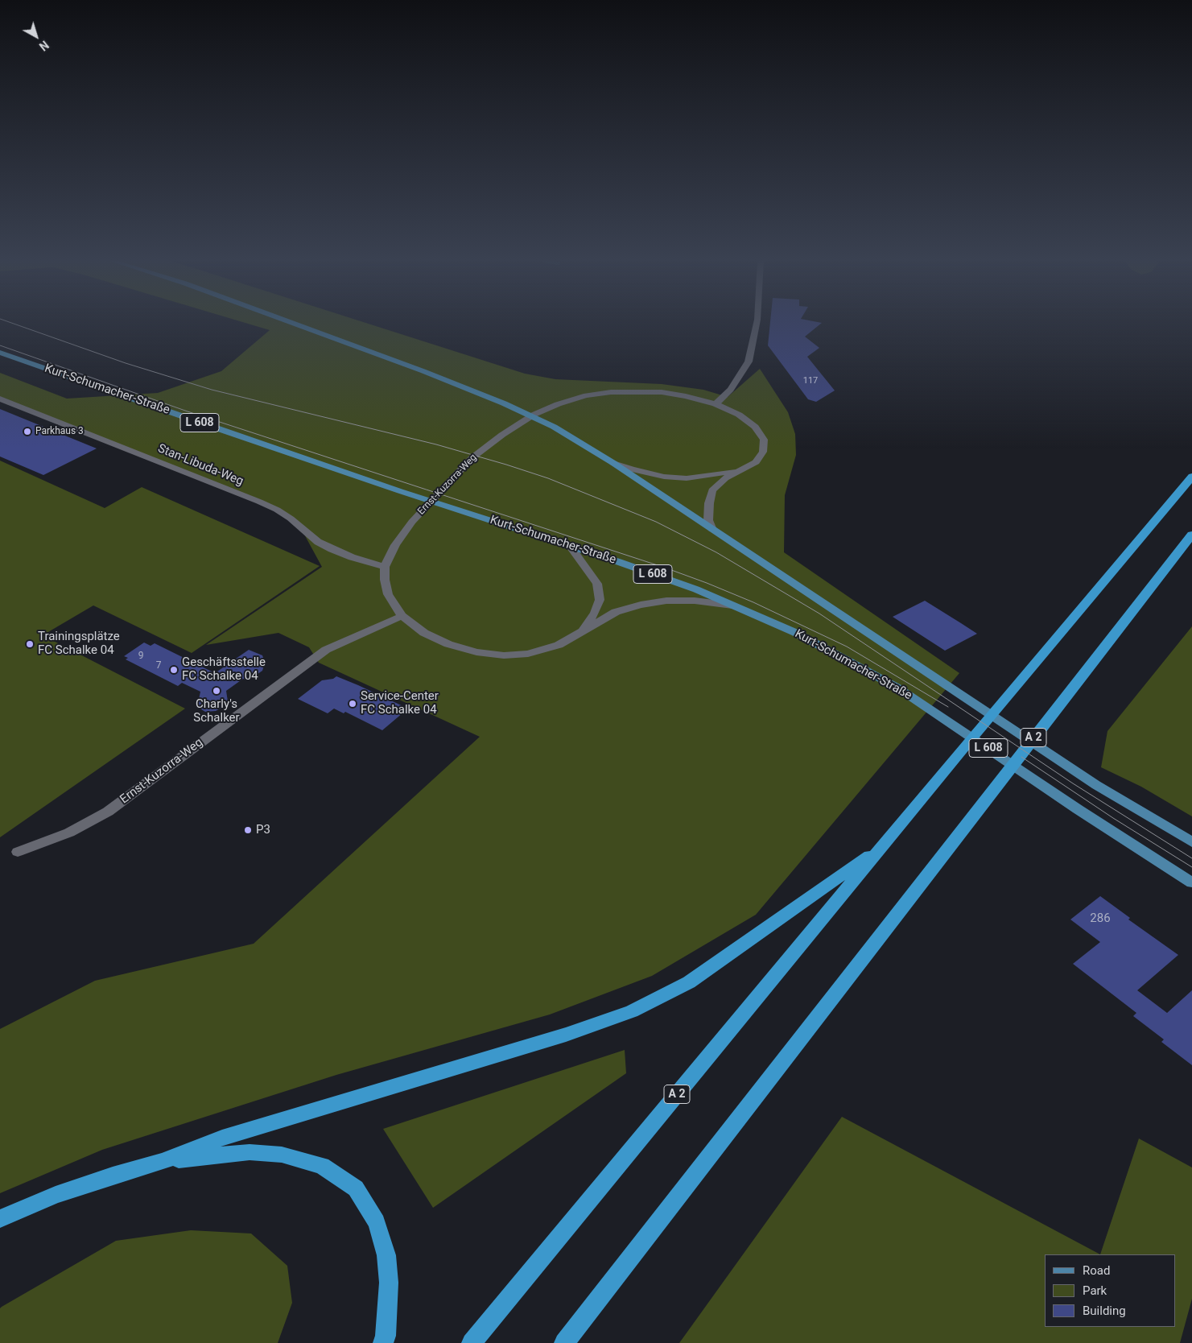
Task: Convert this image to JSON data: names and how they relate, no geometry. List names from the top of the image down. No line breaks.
{"streets":{"highway":["A 2"],"main road":["Kurt-Schumacher-Straße","L 608"],"street":["Stan-Libuda-Weg","Ernst-Kuzorra-Weg"]},"crossings":[["L 608","Ernst-Kuzorra-Weg"],["Stan-Libuda-Weg","Ernst-Kuzorra-Weg"]],"places":["Parkhaus 3","Trainingsplätze FC Schalke 04","Geschäftsstelle FC Schalke 04","Charly's Schalker","Service-Center FC Schalke 04","P3"],"house_numbers":["117","9","7","286"],"legend":["Road","Park","Building"],"north":"bottom right"}
